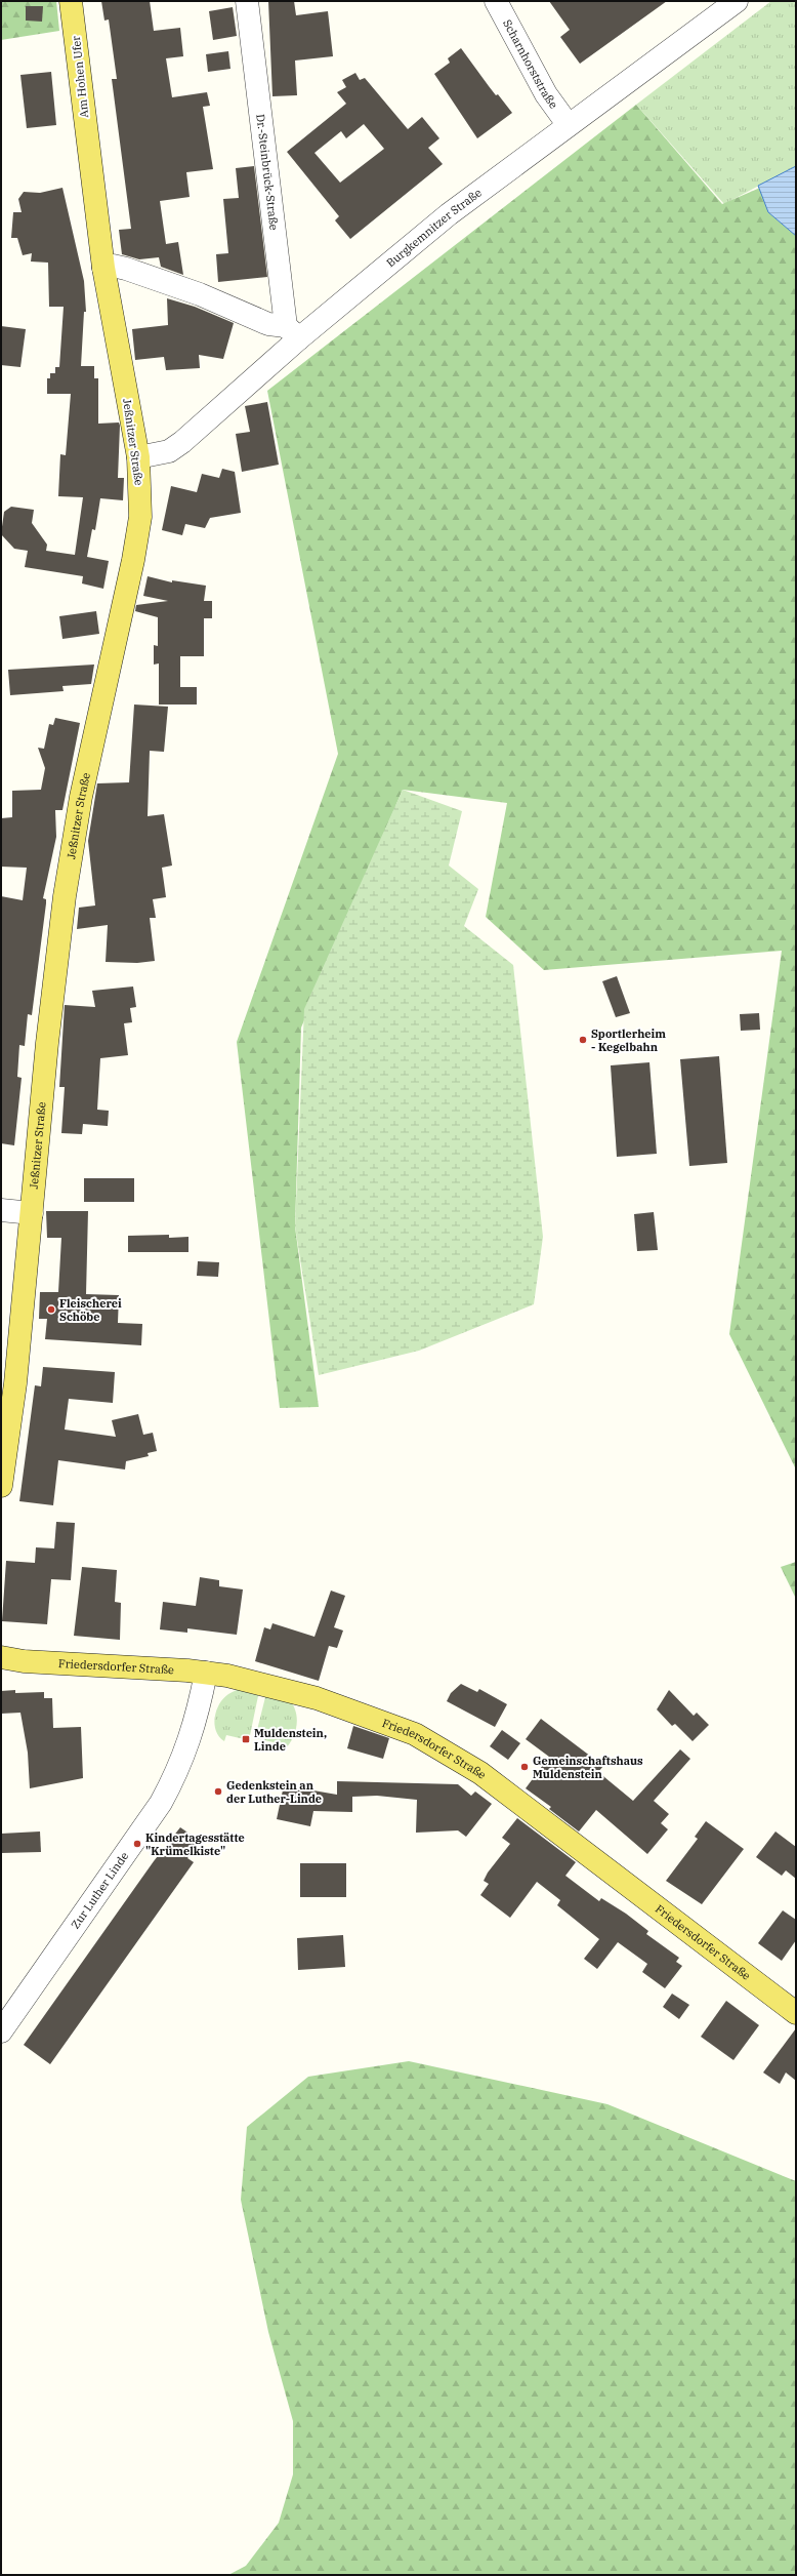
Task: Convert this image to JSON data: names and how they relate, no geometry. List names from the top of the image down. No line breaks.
{"streets":{"main road":["Am Hohen Ufer","Jeßnitzer Straße","Friedersdorfer Straße"],"street":["Scharnhorststraße","Dr.-Steinbrück-Straße","Burgkemnitzer Straße","Zur Luther Linde"]},"crossings":[["Scharnhorststraße","Burgkemnitzer Straße"],["Am Hohen Ufer","Jeßnitzer Straße"],["Dr.-Steinbrück-Straße","Burgkemnitzer Straße"],["Burgkemnitzer Straße","Jeßnitzer Straße"],["Friedersdorfer Straße","Zur Luther Linde"]],"places":{"other":["Sportlerheim - Kegelbahn","Fleischerei Schöbe","Gemeinschaftshaus Muldenstein","Gedenkstein an der Luther-Linde","Kindertagesstätte \"Krümelkiste\""],"transit":["Muldenstein, Linde"]}}
